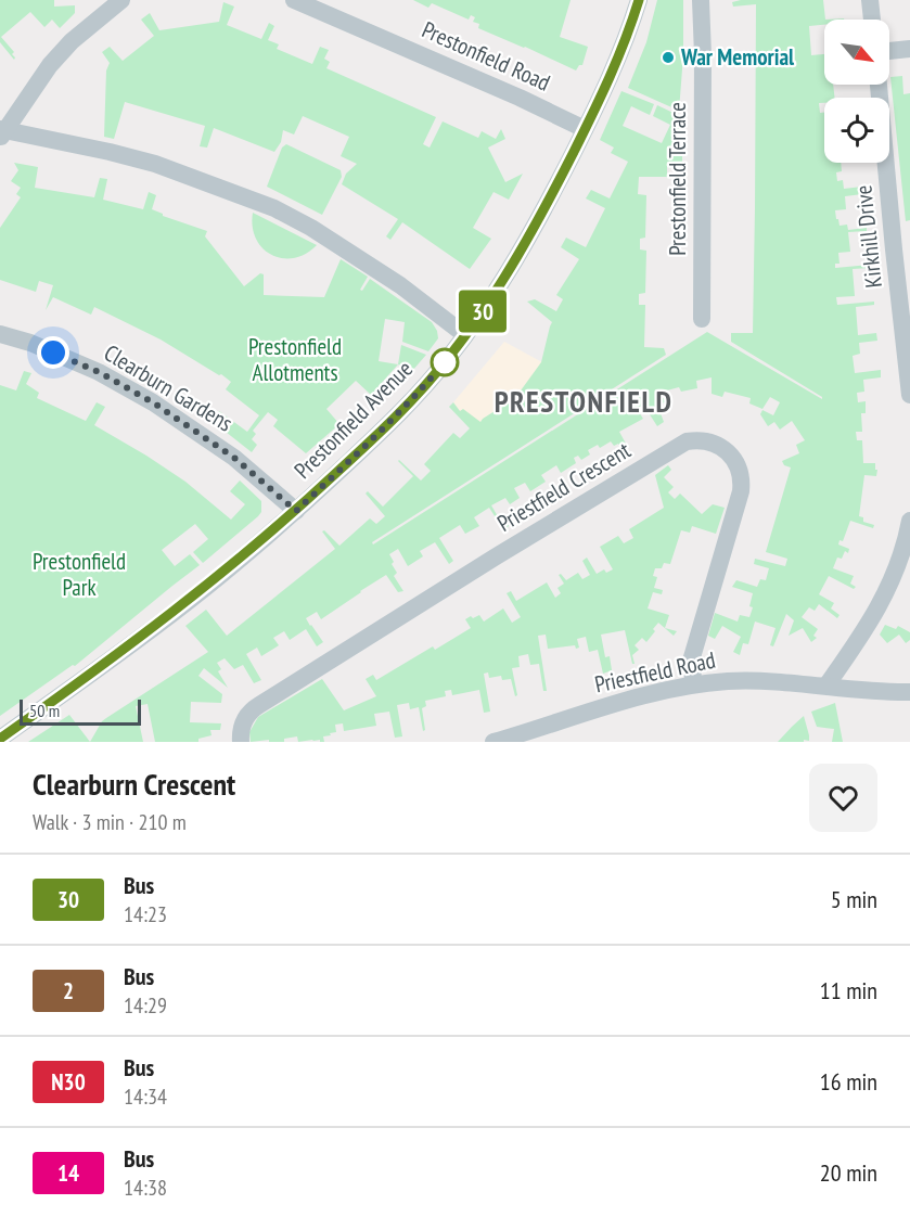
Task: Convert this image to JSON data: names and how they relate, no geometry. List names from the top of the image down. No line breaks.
{"streets":{"street":["Prestonfield Road","Prestonfield Terrace","Kirkhill Drive","Clearburn Gardens","Prestonfield Avenue","Priestfield Crescent","Priestfield Road"]},"crossings":[["Prestonfield Road","Prestonfield Avenue"],["Clearburn Gardens","Prestonfield Avenue"],["Priestfield Crescent","Priestfield Road"]],"districts":["PRESTONFIELD"],"parks":["Prestonfield Allotments","Prestonfield Park"],"places":["War Memorial"],"lines":["bus line 30"],"scale_bar":"50 m","north":"bottom right","page":{"on_map":"30","scale":"50 m","heading":["Clearburn Crescent","Walk · 3 min · 210 m"],"list":[{"mark":"30","name":"Bus","note":"14:23","value":"5 min"},{"mark":"2","name":"Bus","note":"14:29","value":"11 min"},{"mark":"N30","name":"Bus","note":"14:34","value":"16 min"},{"mark":"14","name":"Bus","note":"14:38","value":"20 min"}]}}
